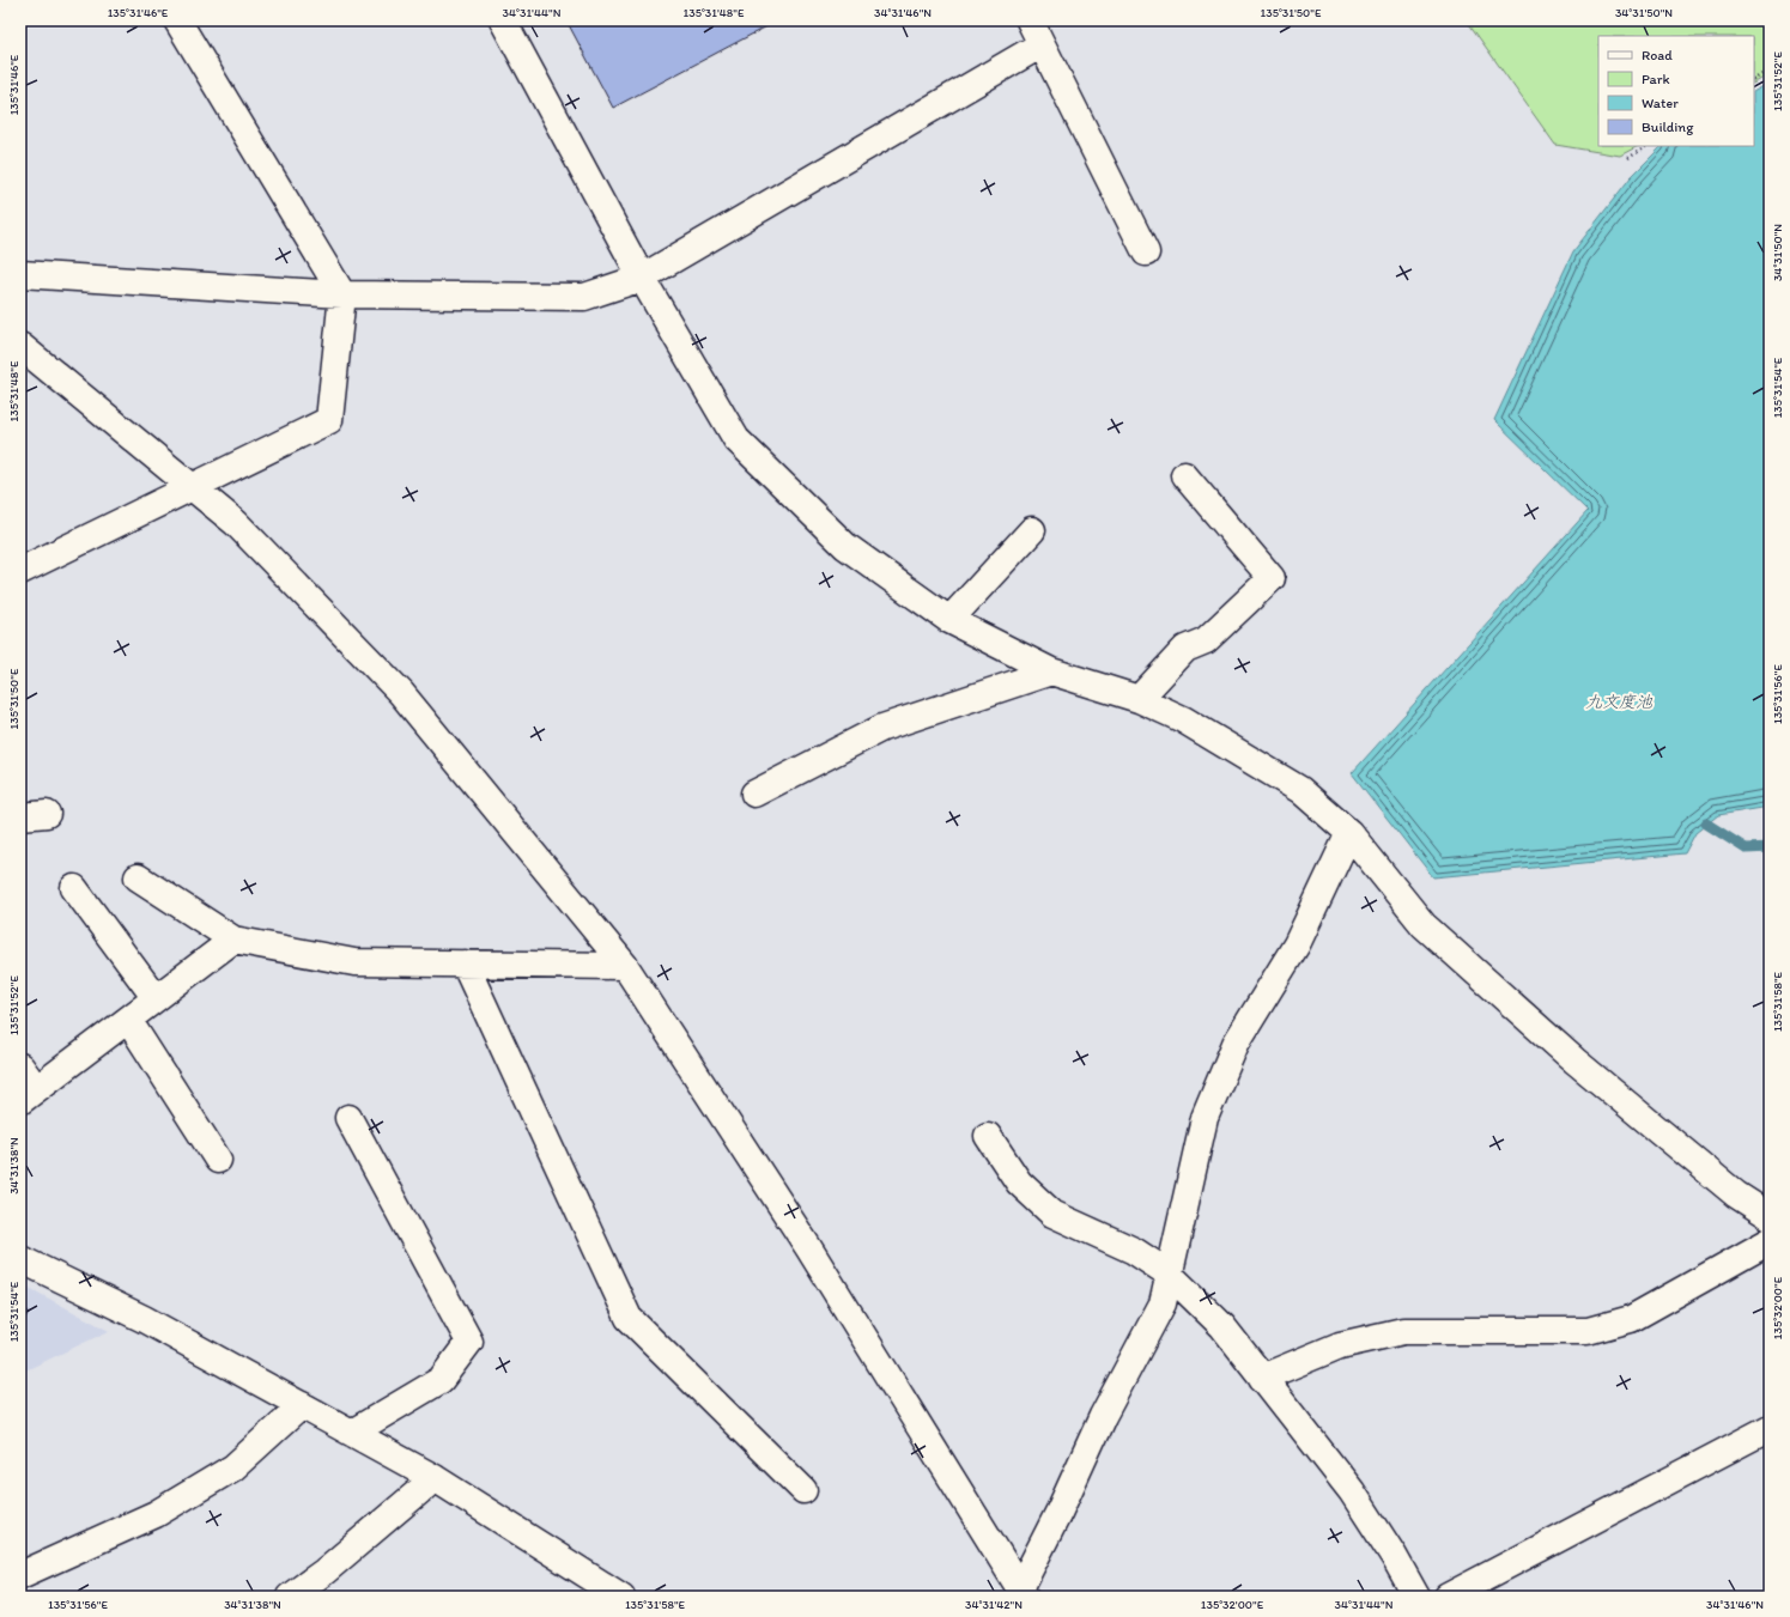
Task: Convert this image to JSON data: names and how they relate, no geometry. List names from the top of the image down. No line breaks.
{"water":["九文度池"],"legend":["Road","Park","Water","Building"],"coordinates":["135°31'46\"E","34°31'44\"N","135°31'48\"E","34°31'46\"N","135°31'50\"E","34°31'50\"N","135°31'52\"E","135°31'54\"E","135°31'56\"E","135°31'58\"E","34°31'38\"N","135°32'00\"E","34°31'42\"N"]}
